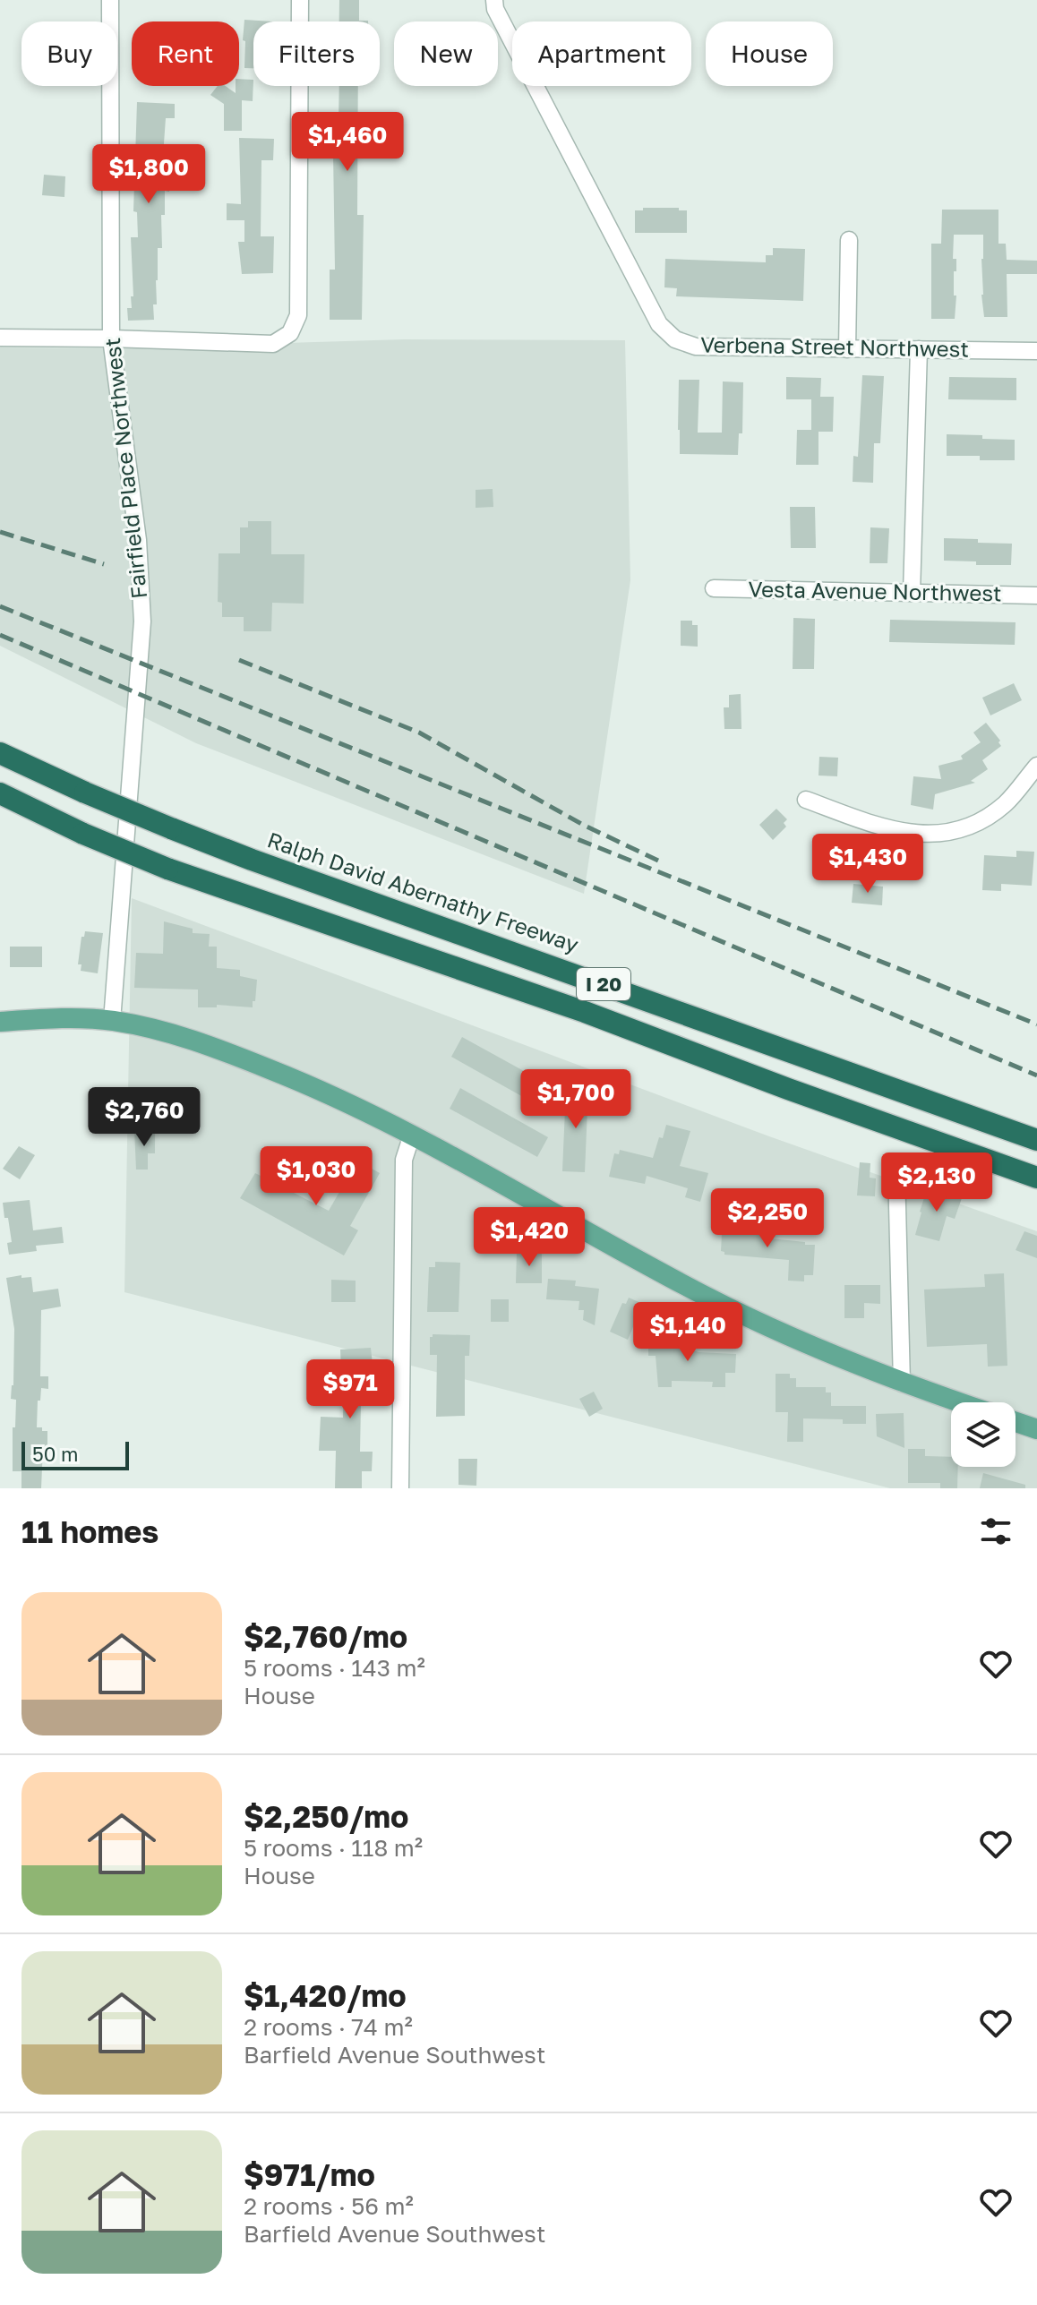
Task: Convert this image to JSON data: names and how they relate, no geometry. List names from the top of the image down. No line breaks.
{"streets":{"highway":["Ralph David Abernathy Freeway","I 20"],"street":["Verbena Street Northwest","Fairfield Place Northwest","Vesta Avenue Northwest"]},"scale_bar":"50 m","page":{"chip":["Buy","Rent","Filters","New","Apartment","House"],"price":["$1,460","$1,800","$1,430","$1,700","$2,760","$1,030","$2,130","$2,250","$1,420","$1,140","$971"],"scale":"50 m","heading":"11 homes","list":[{"name":"$2,760/mo","note":"5 rooms · 143 m² · House"},{"name":"$2,250/mo","note":"5 rooms · 118 m² · House"},{"name":"$1,420/mo","note":"2 rooms · 74 m² · Barfield Avenue Southwest"},{"name":"$971/mo","note":"2 rooms · 56 m² · Barfield Avenue Southwest"}]}}
